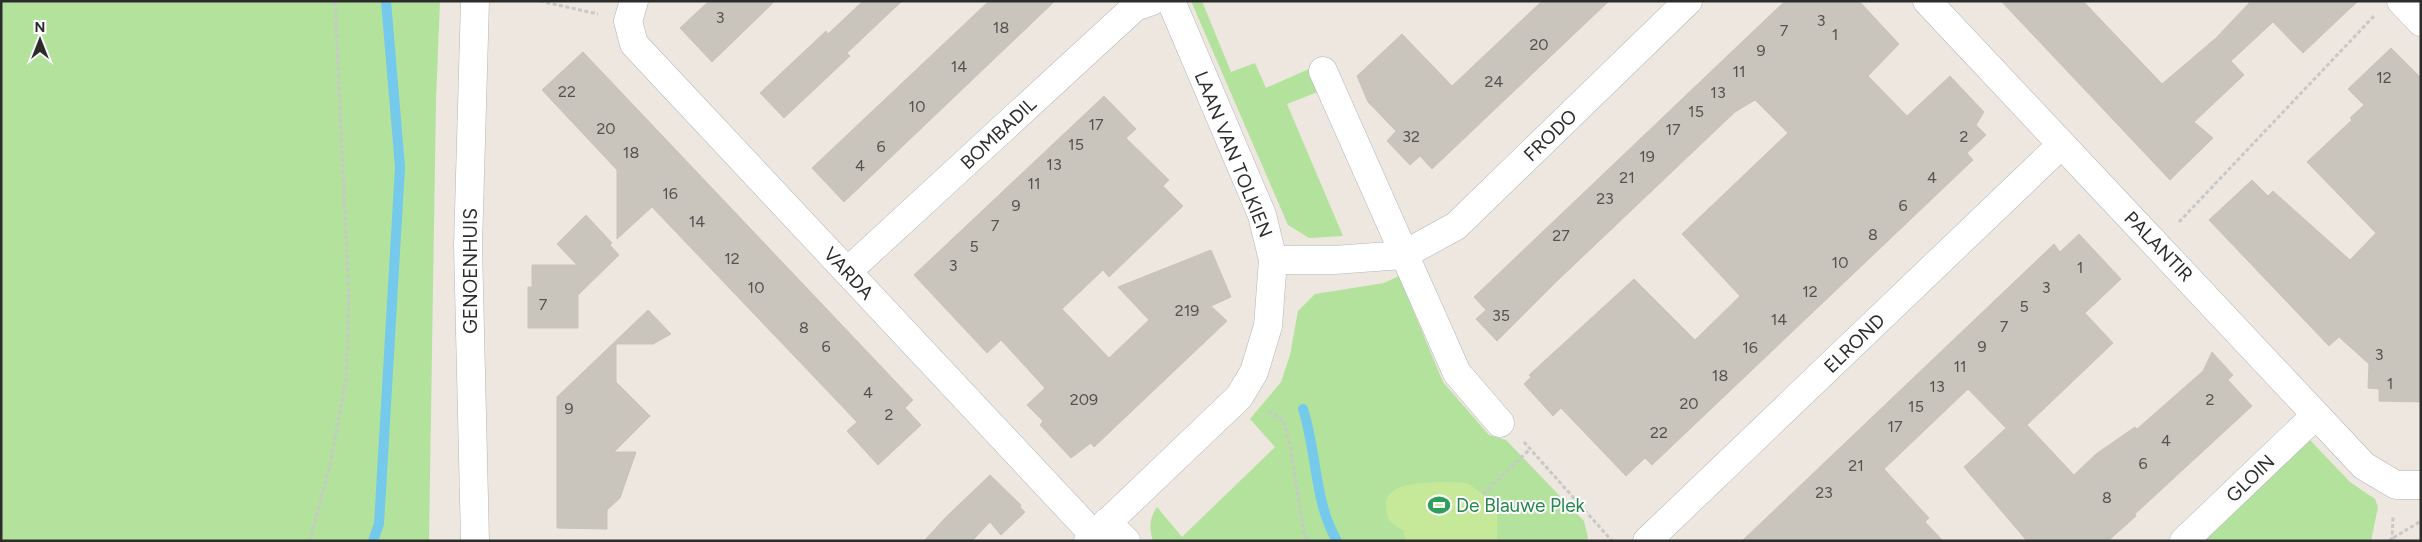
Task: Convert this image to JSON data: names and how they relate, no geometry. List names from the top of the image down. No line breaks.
{"streets":{"street":["BOMBADIL","FRODO","LAAN VAN TOLKIEN","PALANTIR","GENOENHUIS","VARDA","ELROND","GLOIN"]},"crossings":[["BOMBADIL","VARDA"],["FRODO","LAAN VAN TOLKIEN"],["LAAN VAN TOLKIEN","VARDA"],["PALANTIR","ELROND"],["PALANTIR","GLOIN"]],"places":{"sports":["De Blauwe Plek"]},"house_numbers":["3","3","18","7","1","20","9","14","11","12","24","22","13","10","15","17","20","17","32","2","15","6","18","19","13","4","21","4","11","16","23","9","6","14","7","8","27","5","12","10","3","1","10","3","12","7","5","219","35","14","7","8","6","9","16","3","11","18","1","13","4","209","2","20","15","9","2","17","22","4","6","21","23","8"],"north":"top"}
